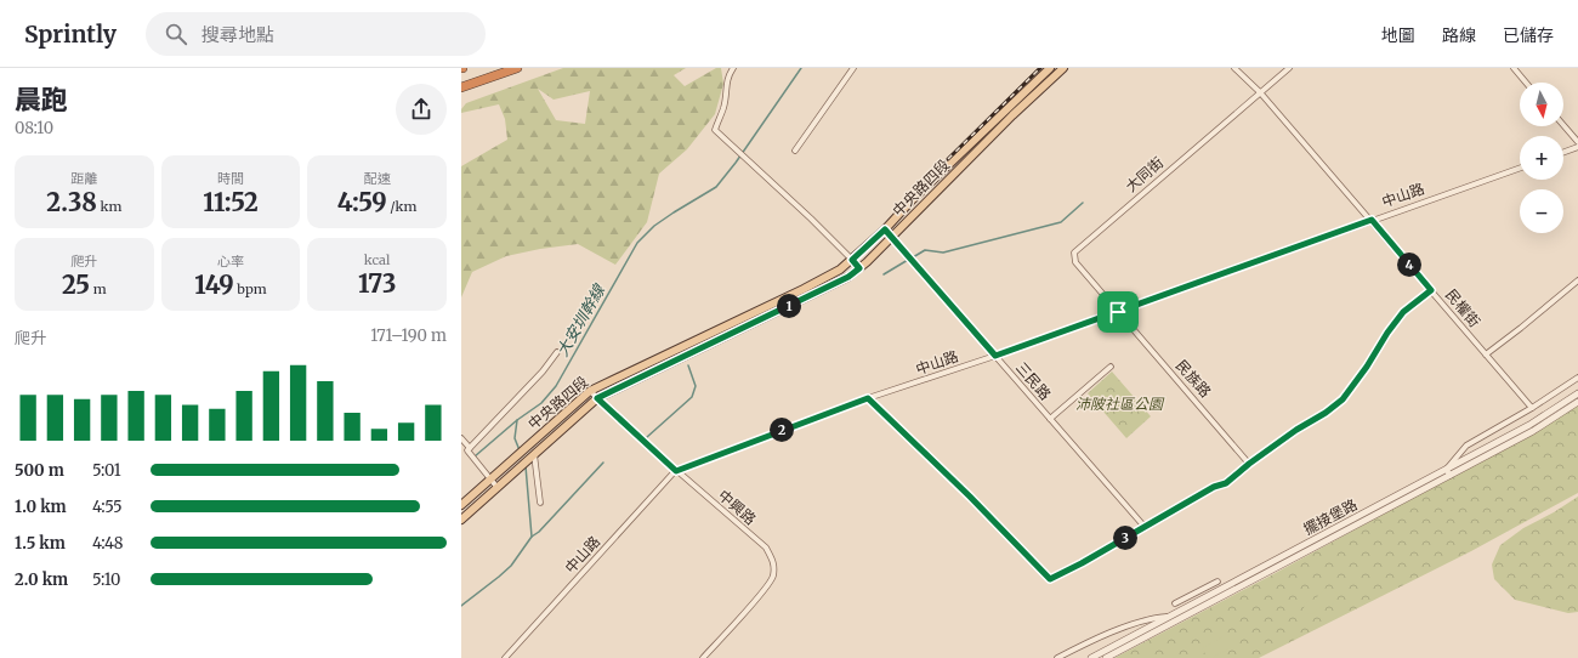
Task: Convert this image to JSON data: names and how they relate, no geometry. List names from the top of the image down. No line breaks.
{"streets":{"main road":["中央路四段"],"street":["大同街","中山路","民權街","民族路","三民路","中興路","擺接堡路"]},"crossings":[["大同街","中山路"],["大同街","民權街"],["大同街","民族路"],["中央路四段","三民路"],["中央路四段","中興路"],["中山路","民權街"],["中山路","民族路"],["中山路","三民路"],["中山路","中興路"]],"water":["大安圳幹線"],"parks":["沛陂社區公園"],"north":"bottom","page":{"header":"Sprintly","search":"搜尋地點","nav":["地圖","路線","已儲存"],"heading":["晨跑","08:10"],"map_buttons":["+","−"],"stats":[["距離","2.38 km"],["時間","11:52"],["配速","4:59 /km"],["爬升","25 m"],["心率","149 bpm"],["kcal","173"]],"pins":["4","1","2","3"],"chart":["爬升","171–190 m"],"list":[{"name":"500 m","note":"5:01"},{"name":"1.0 km","note":"4:55"},{"name":"1.5 km","note":"4:48"},{"name":"2.0 km","note":"5:10"}]}}
